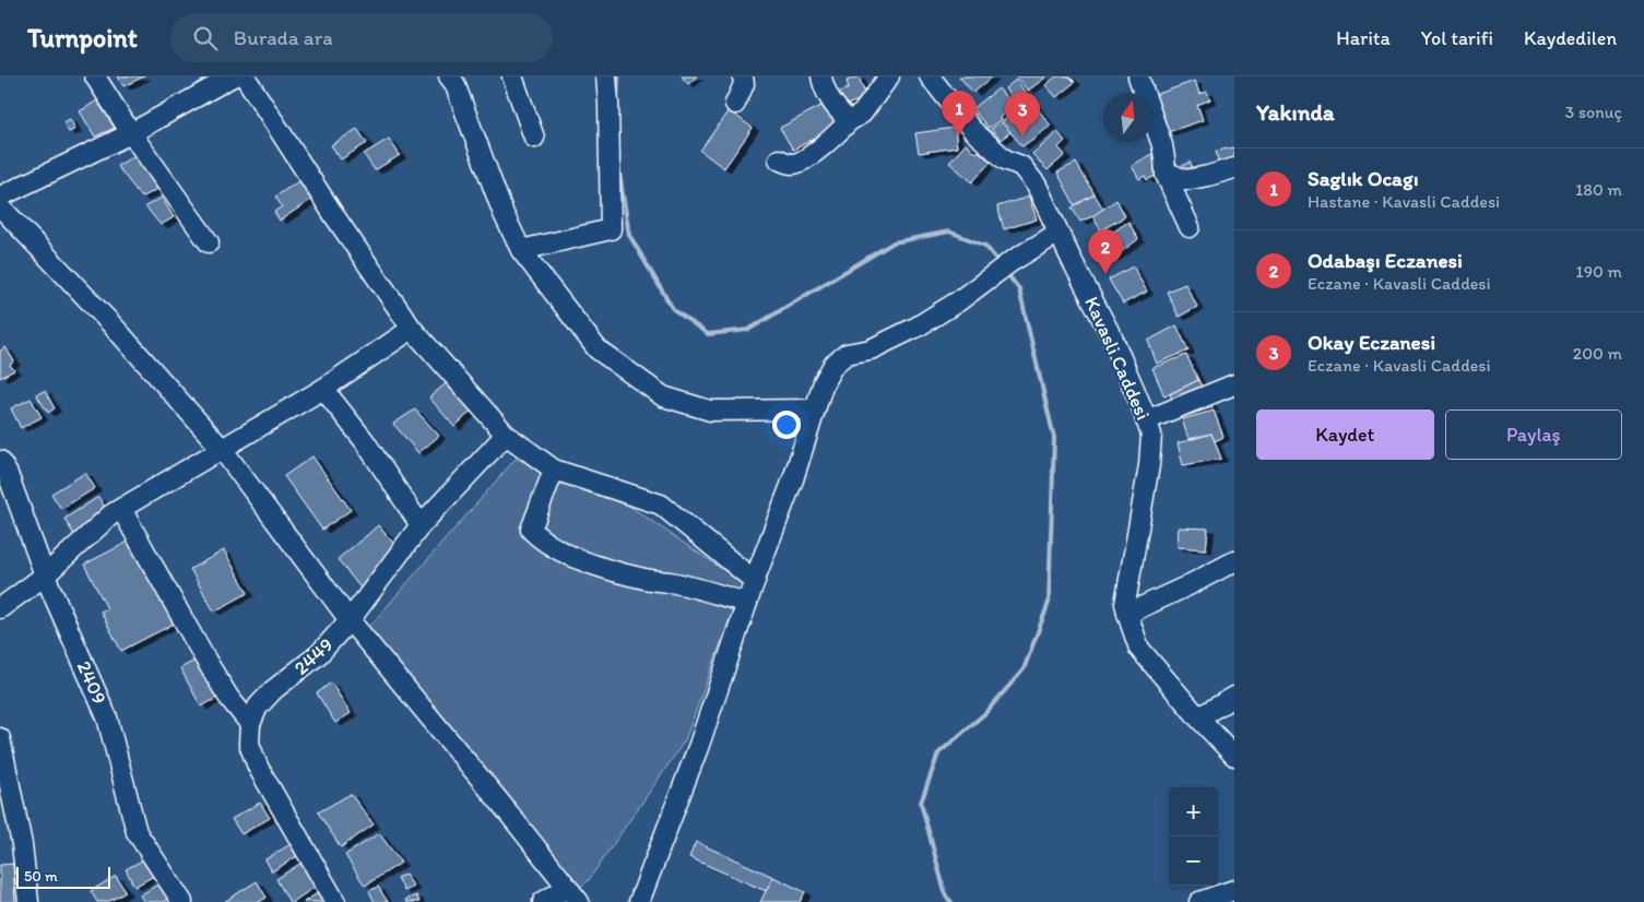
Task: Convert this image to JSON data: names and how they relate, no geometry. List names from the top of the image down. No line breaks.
{"streets":{"street":["Kavasli Caddesi","2449","2409"]},"scale_bar":"50 m","north":"top","page":{"header":"Turnpoint","search":"Burada ara","nav":["Harita","Yol tarifi","Kaydedilen"],"heading":["Yakında","3 sonuç"],"pins":["1","3","2"],"list":[{"mark":"1","name":"Saglık Ocagı","note":"Hastane · Kavasli Caddesi","value":"180 m"},{"mark":"2","name":"Odabaşı Eczanesi","note":"Eczane · Kavasli Caddesi","value":"190 m"},{"mark":"3","name":"Okay Eczanesi","note":"Eczane · Kavasli Caddesi","value":"200 m"}],"buttons":["Kaydet","Paylaş"],"map_buttons":["+","−"],"scale":"50 m"}}
